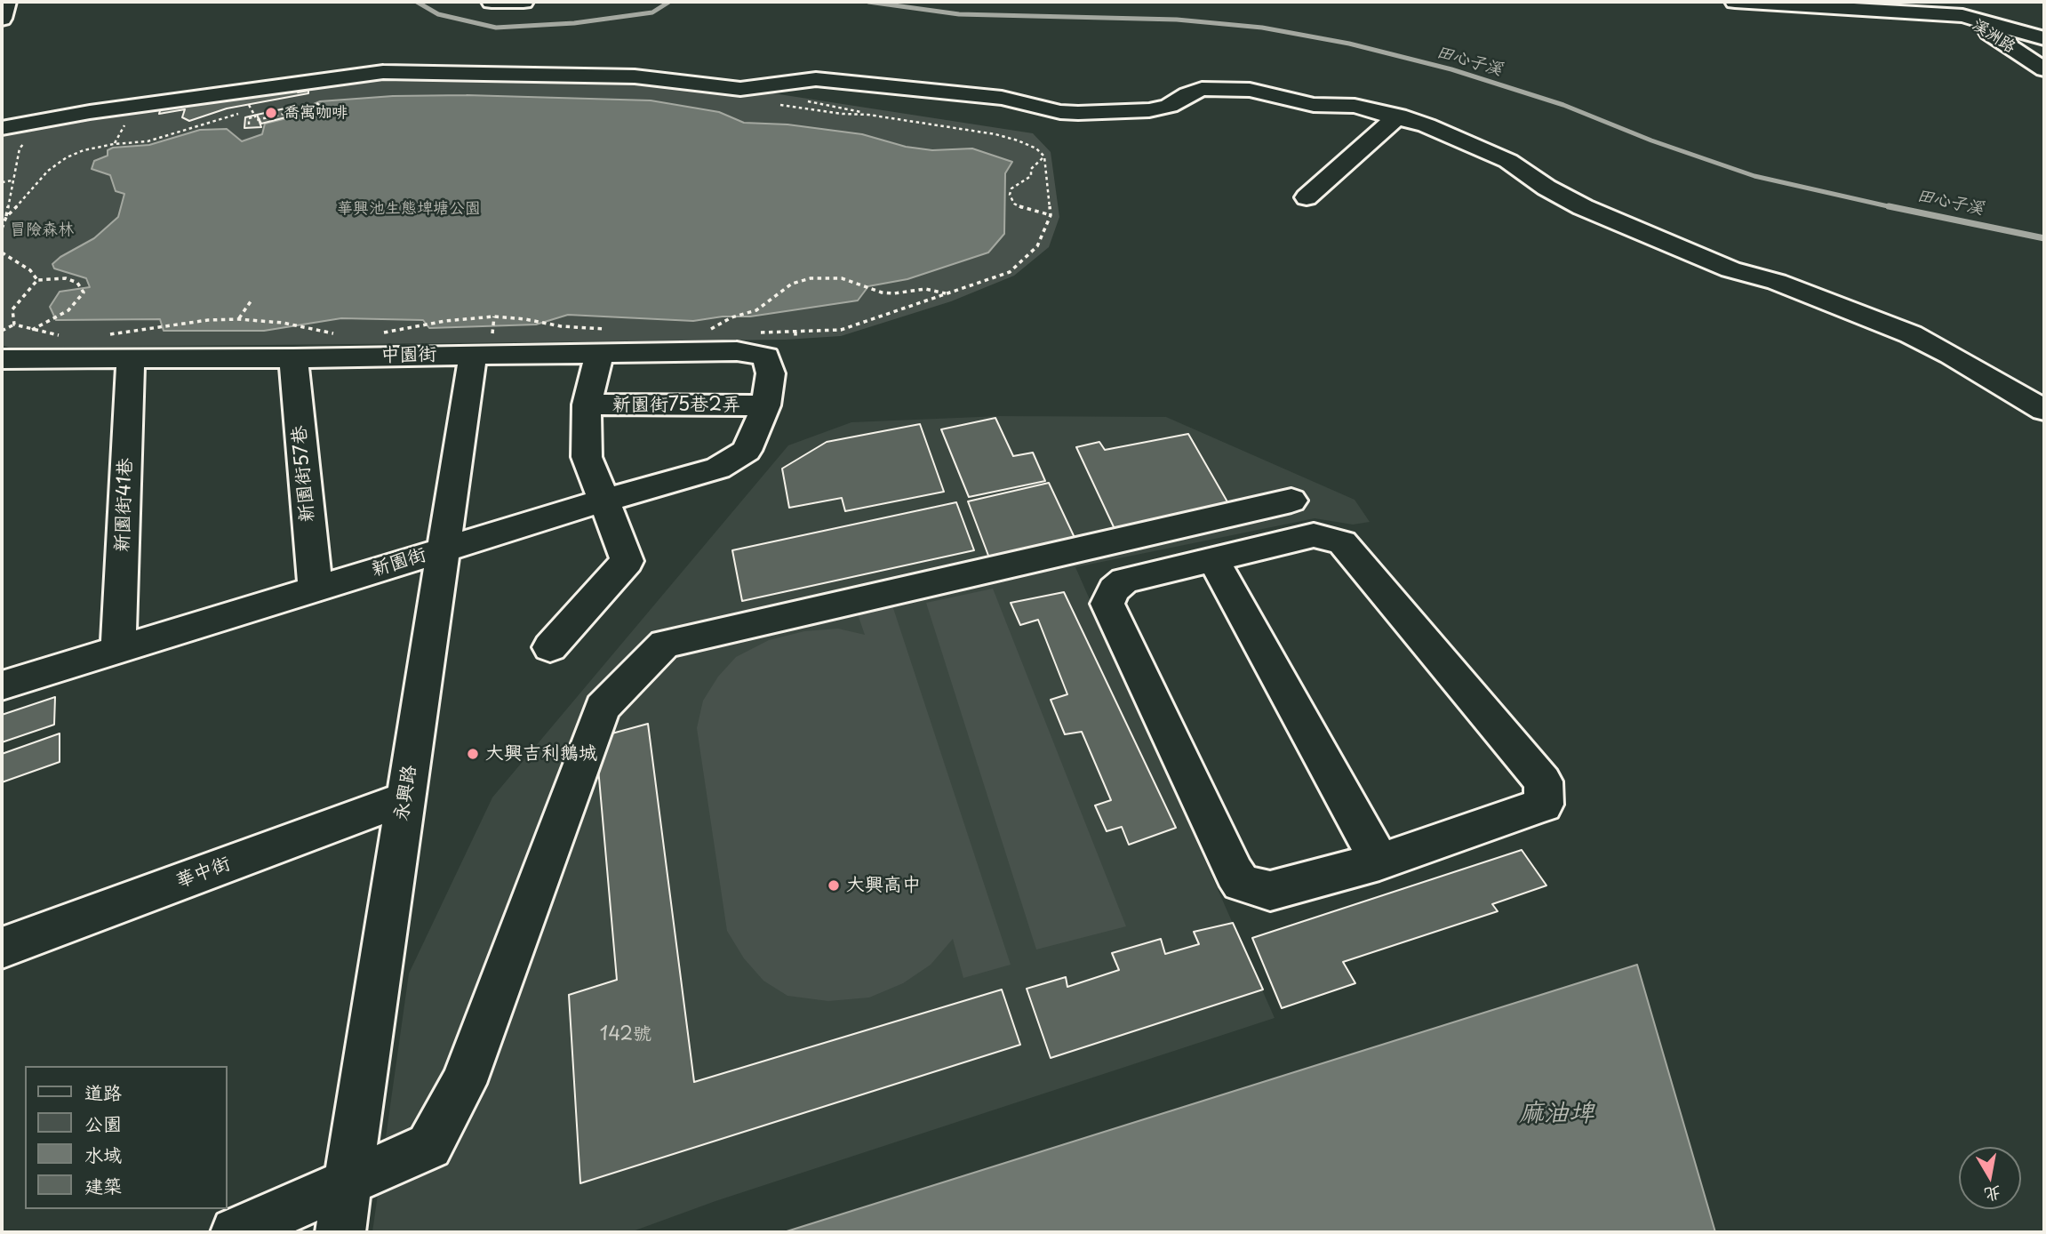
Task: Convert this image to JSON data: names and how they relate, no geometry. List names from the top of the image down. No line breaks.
{"streets":{"street":["溪洲路","中園街","新園街75巷2弄","新園街57巷","新園街41巷","新園街","永興路","華中街"]},"crossings":[["中園街","新園街75巷2弄"],["中園街","新園街57巷"],["中園街","新園街41巷"],["中園街","新園街"],["中園街","永興路"],["新園街75巷2弄","新園街"],["新園街57巷","新園街"],["新園街41巷","新園街"],["新園街","永興路"],["永興路","華中街"]],"water":["田心子溪","麻油埤"],"parks":["華興池生態埤塘公園","冒險森林"],"places":["喬寓咖啡","大興吉利鵝城","大興高中"],"house_numbers":["142號"],"legend":["道路","公園","水域","建築"],"north":"bottom"}
